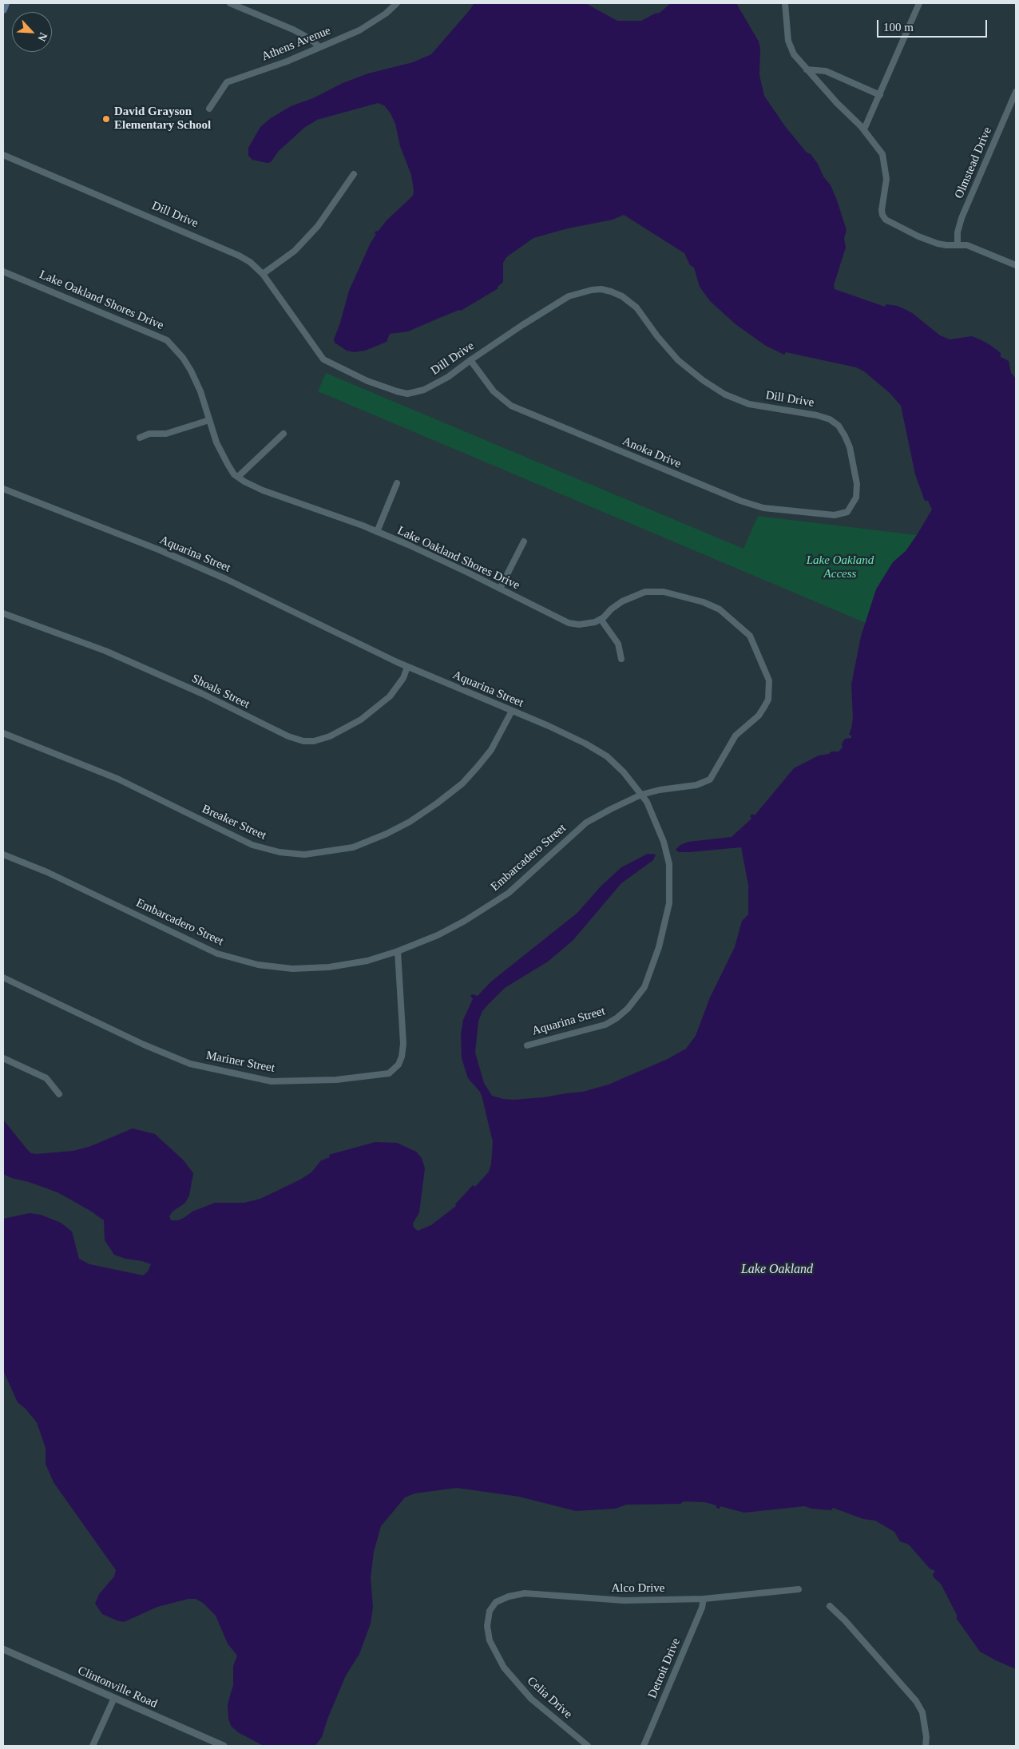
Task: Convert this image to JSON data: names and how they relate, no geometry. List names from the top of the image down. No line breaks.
{"streets":{"street":["Athens Avenue","Olmstead Drive","Dill Drive","Lake Oakland Shores Drive","Anoka Drive","Aquarina Street","Shoals Street","Breaker Street","Embarcadero Street","Mariner Street","Alco Drive","Detroit Drive","Clintonville Road","Celia Drive"]},"crossings":[["Dill Drive","Anoka Drive"],["Lake Oakland Shores Drive","Aquarina Street"],["Lake Oakland Shores Drive","Embarcadero Street"],["Aquarina Street","Shoals Street"],["Aquarina Street","Breaker Street"],["Aquarina Street","Embarcadero Street"],["Embarcadero Street","Mariner Street"],["Alco Drive","Detroit Drive"],["Alco Drive","Celia Drive"]],"water":["Lake Oakland"],"parks":["Lake Oakland Access"],"places":["David Grayson Elementary School"],"scale_bar":"100 m","north":"bottom right"}
